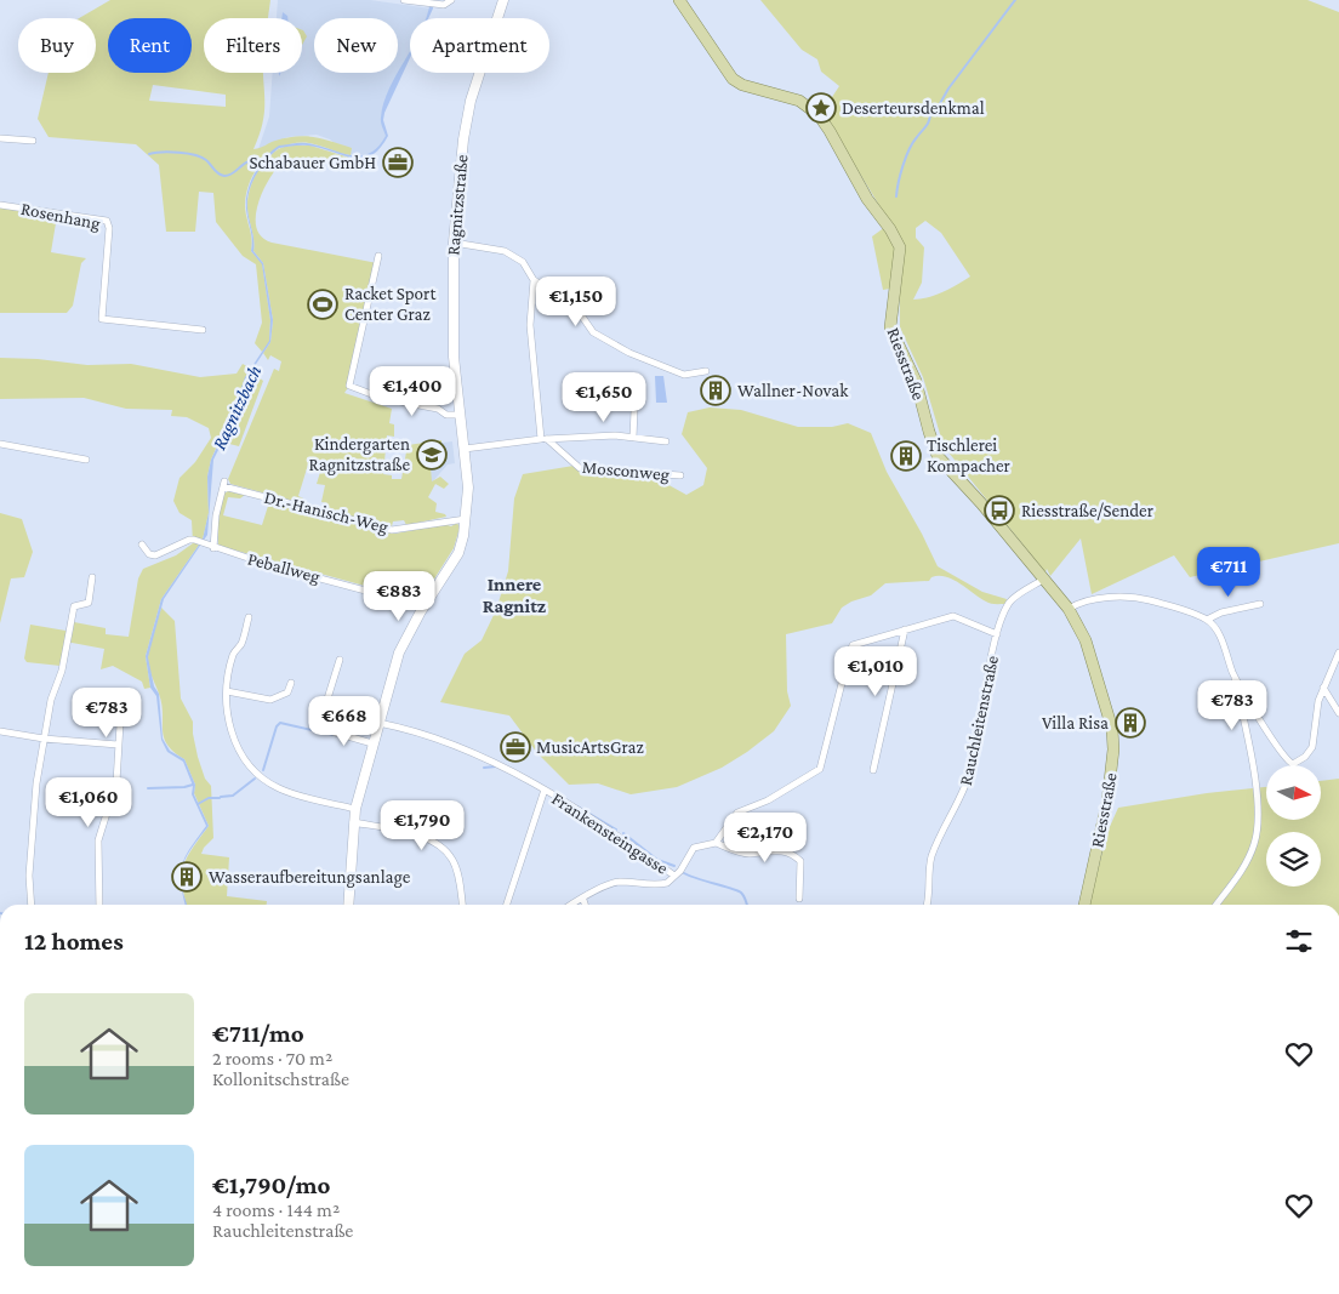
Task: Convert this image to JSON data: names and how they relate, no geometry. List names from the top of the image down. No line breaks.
{"streets":{"main road":["Ragnitzstraße","Riesstraße"],"street":["Rosenhang","Mosconweg","Dr.-Hanisch-Weg","Peballweg","Rauchleitenstraße","Frankensteingasse"]},"crossings":[["Ragnitzstraße","Mosconweg"],["Ragnitzstraße","Dr.-Hanisch-Weg"],["Ragnitzstraße","Peballweg"],["Ragnitzstraße","Frankensteingasse"],["Riesstraße","Rauchleitenstraße"],["Dr.-Hanisch-Weg","Peballweg"]],"districts":["Innere Ragnitz"],"water":["Ragnitzbach"],"places":{"place":["Deserteursdenkmal"],"office":["Schabauer GmbH","MusicArtsGraz"],"sports":["Racket Sport Center Graz"],"building":["Wallner-Novak","Tischlerei Kompacher","Villa Risa","Wasseraufbereitungsanlage"],"school or university":["Kindergarten Ragnitzstraße"],"bus stop":["Riesstraße/Sender"]},"north":"right","page":{"chip":["Buy","Rent","Filters","New","Apartment"],"price":["€1,150","€1,400","€1,650","€711","€883","€1,010","€783","€783","€668","€1,060","€1,790","€2,170"],"heading":"12 homes","list":[{"name":"€711/mo","note":"2 rooms · 70 m² · Kollonitschstraße"},{"name":"€1,790/mo","note":"4 rooms · 144 m² · Rauchleitenstraße"}]}}
